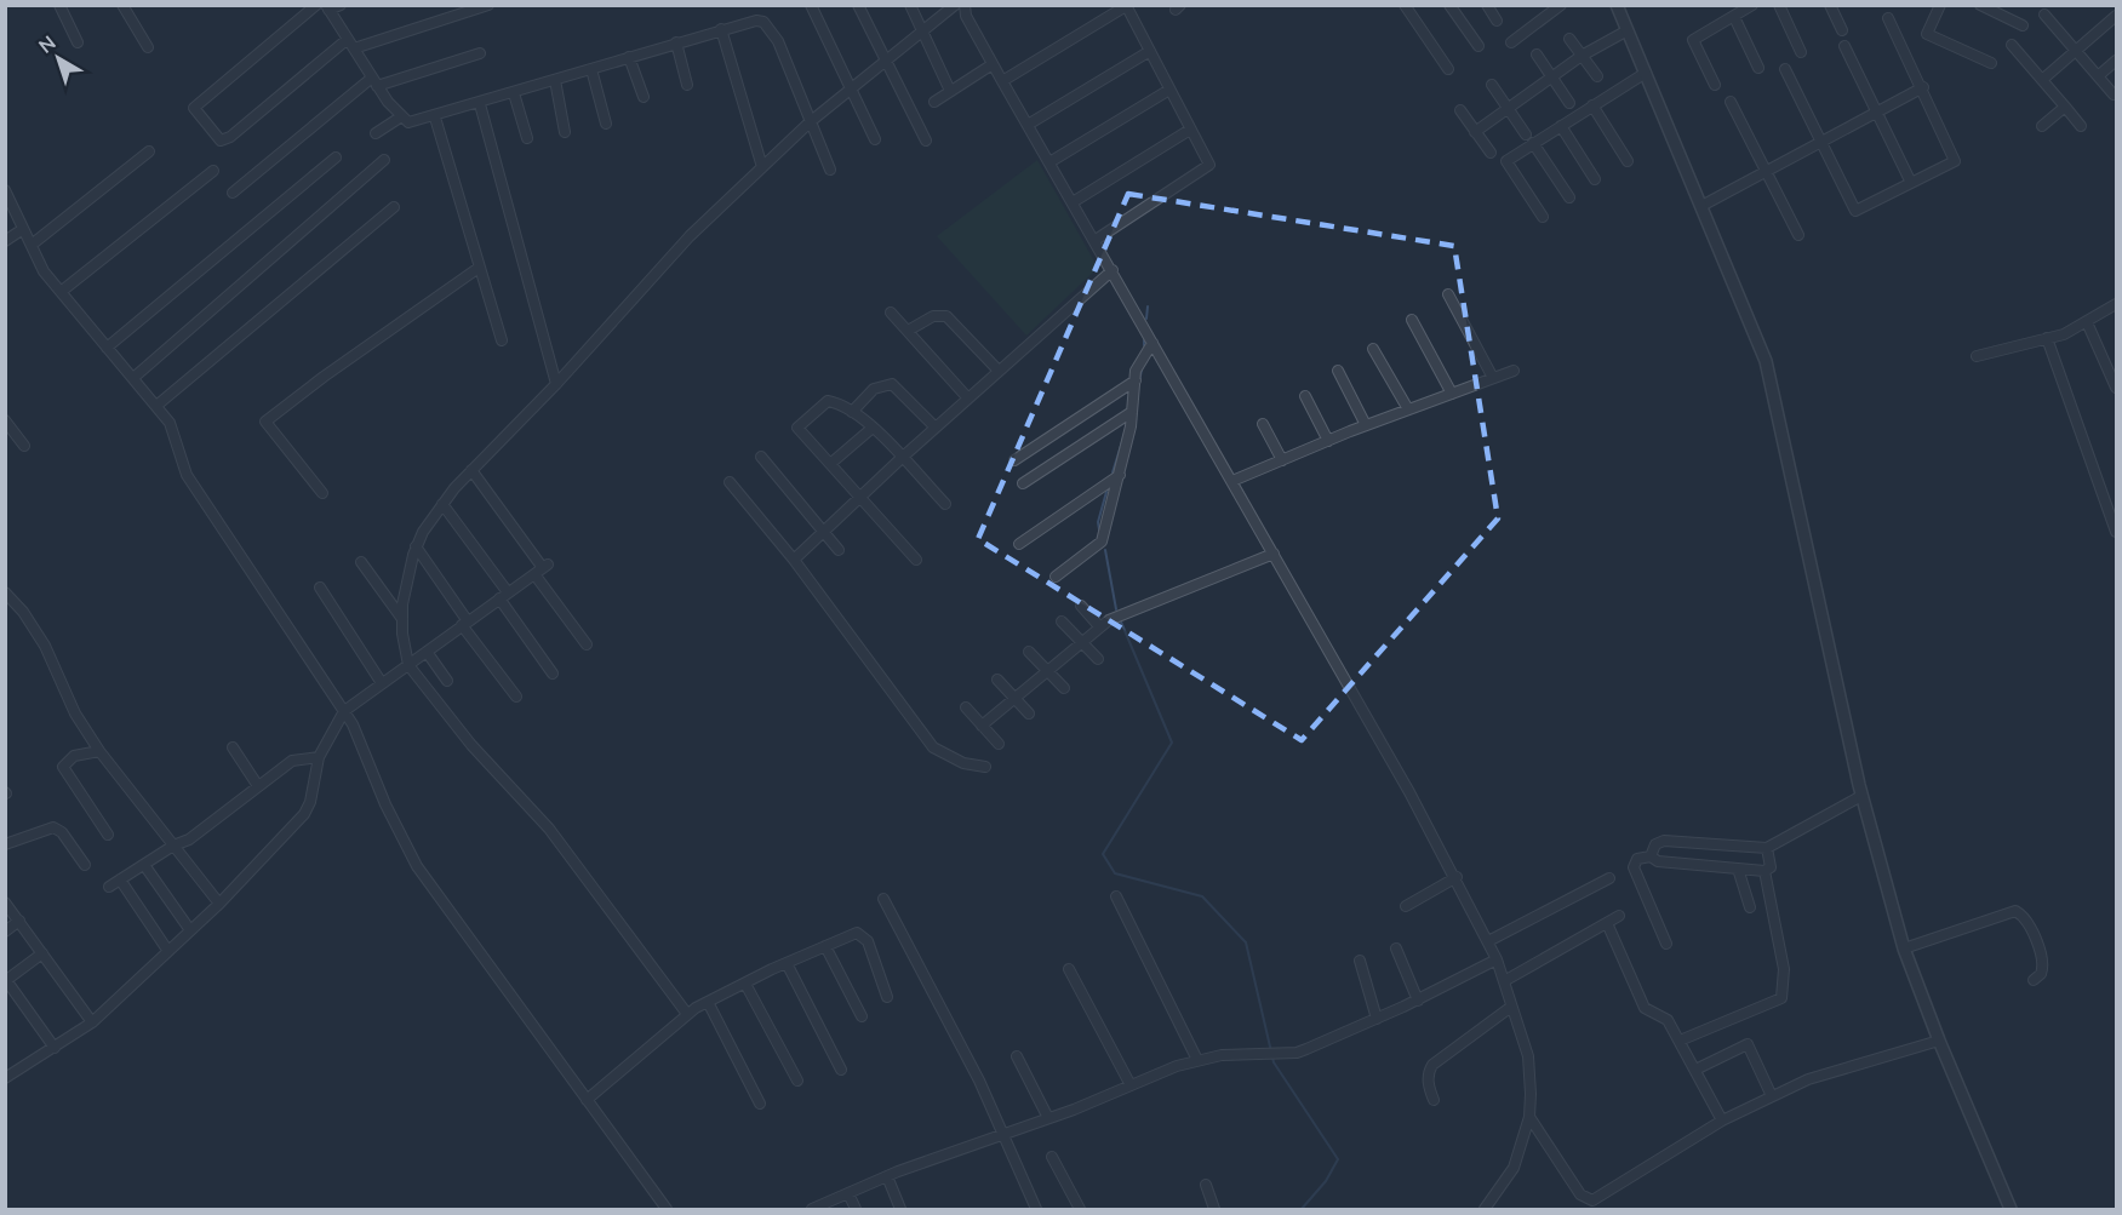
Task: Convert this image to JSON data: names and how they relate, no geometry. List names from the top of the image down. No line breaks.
{"north":"top left"}
